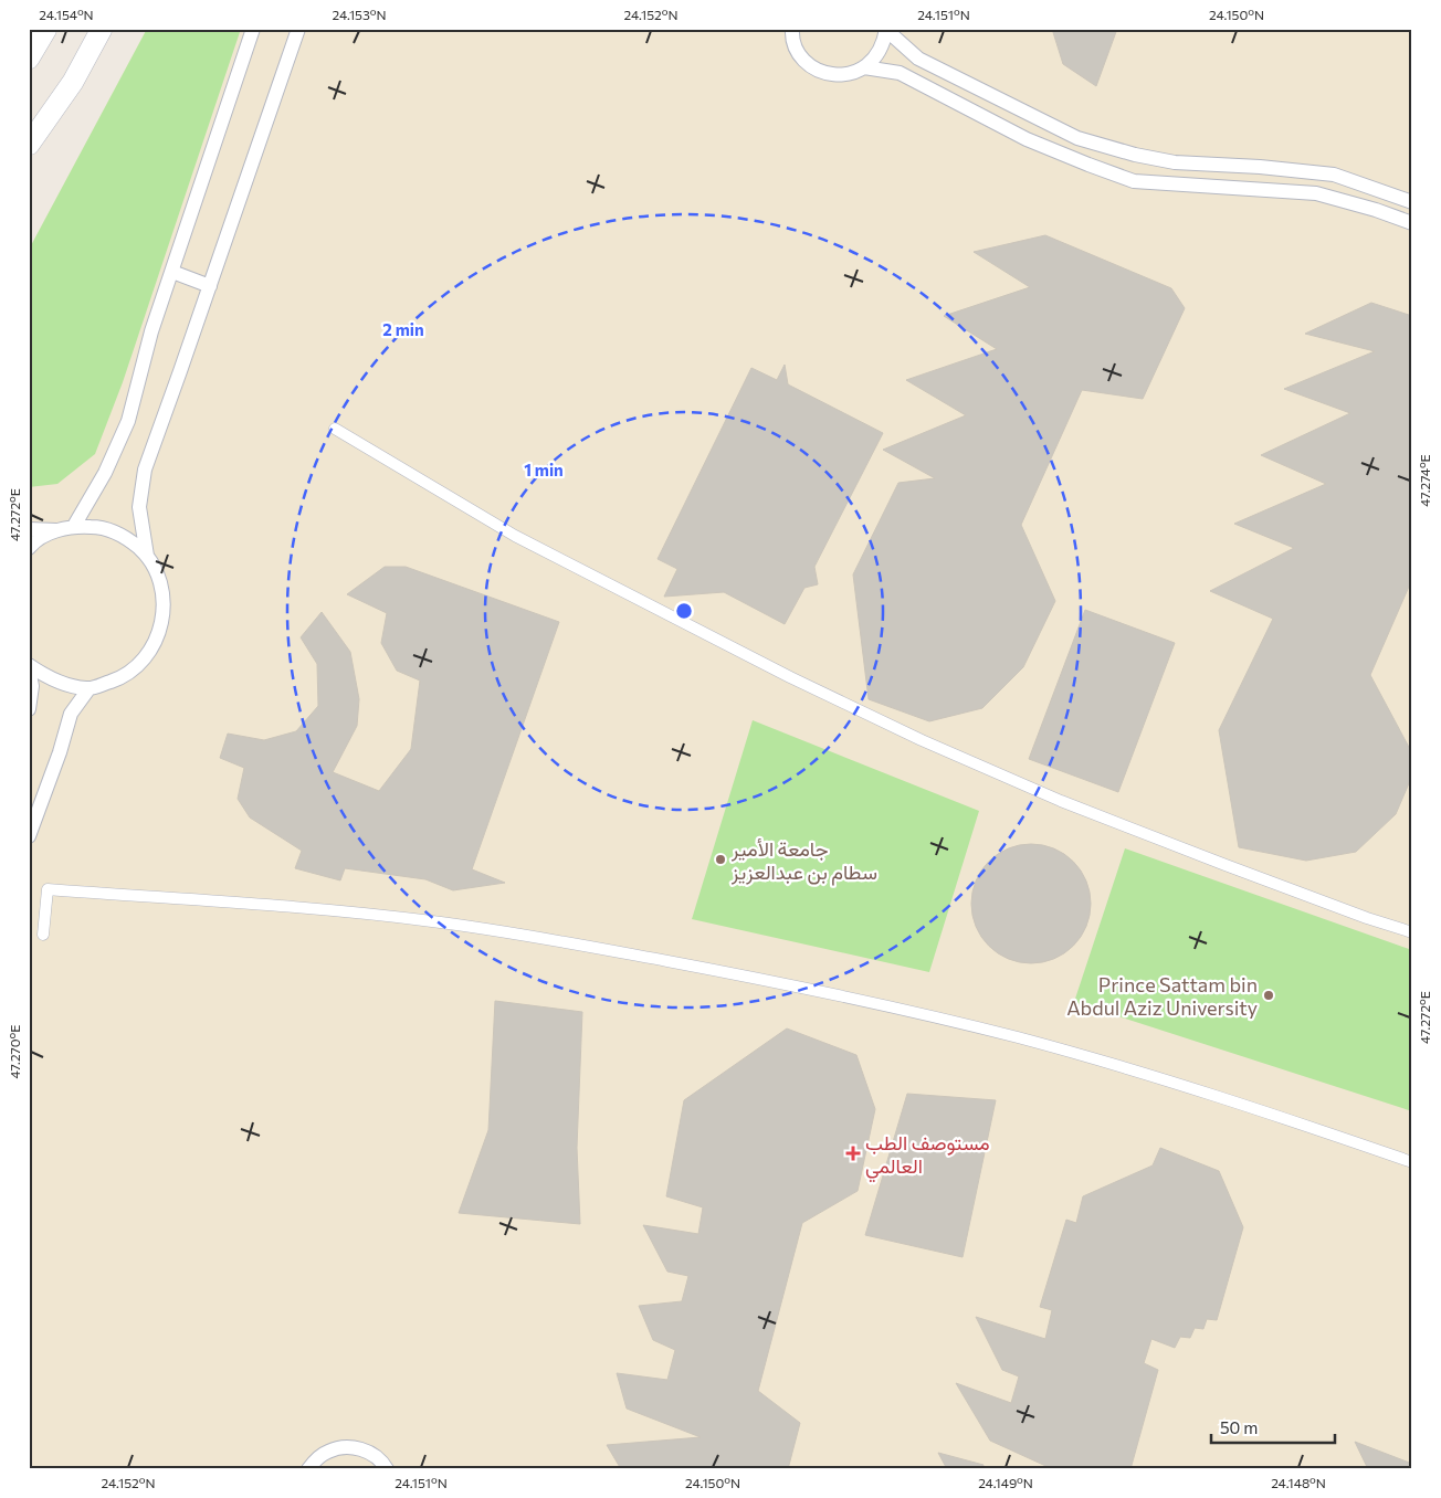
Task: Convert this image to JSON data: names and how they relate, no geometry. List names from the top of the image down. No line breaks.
{"places":{"other":["جامعة الأمير سطام بن عبدالعزيز","Prince Sattam bin Abdul Aziz University"],"health":["مستوصف الطب العالمي"]},"scale_bar":"50 m","coordinates":["24.154°N","24.153°N","24.152°N","24.151°N","24.150°N","47.274°E","47.272°E","47.270°E","24.149°N","24.148°N"],"rings":["2 min","1 min"]}
